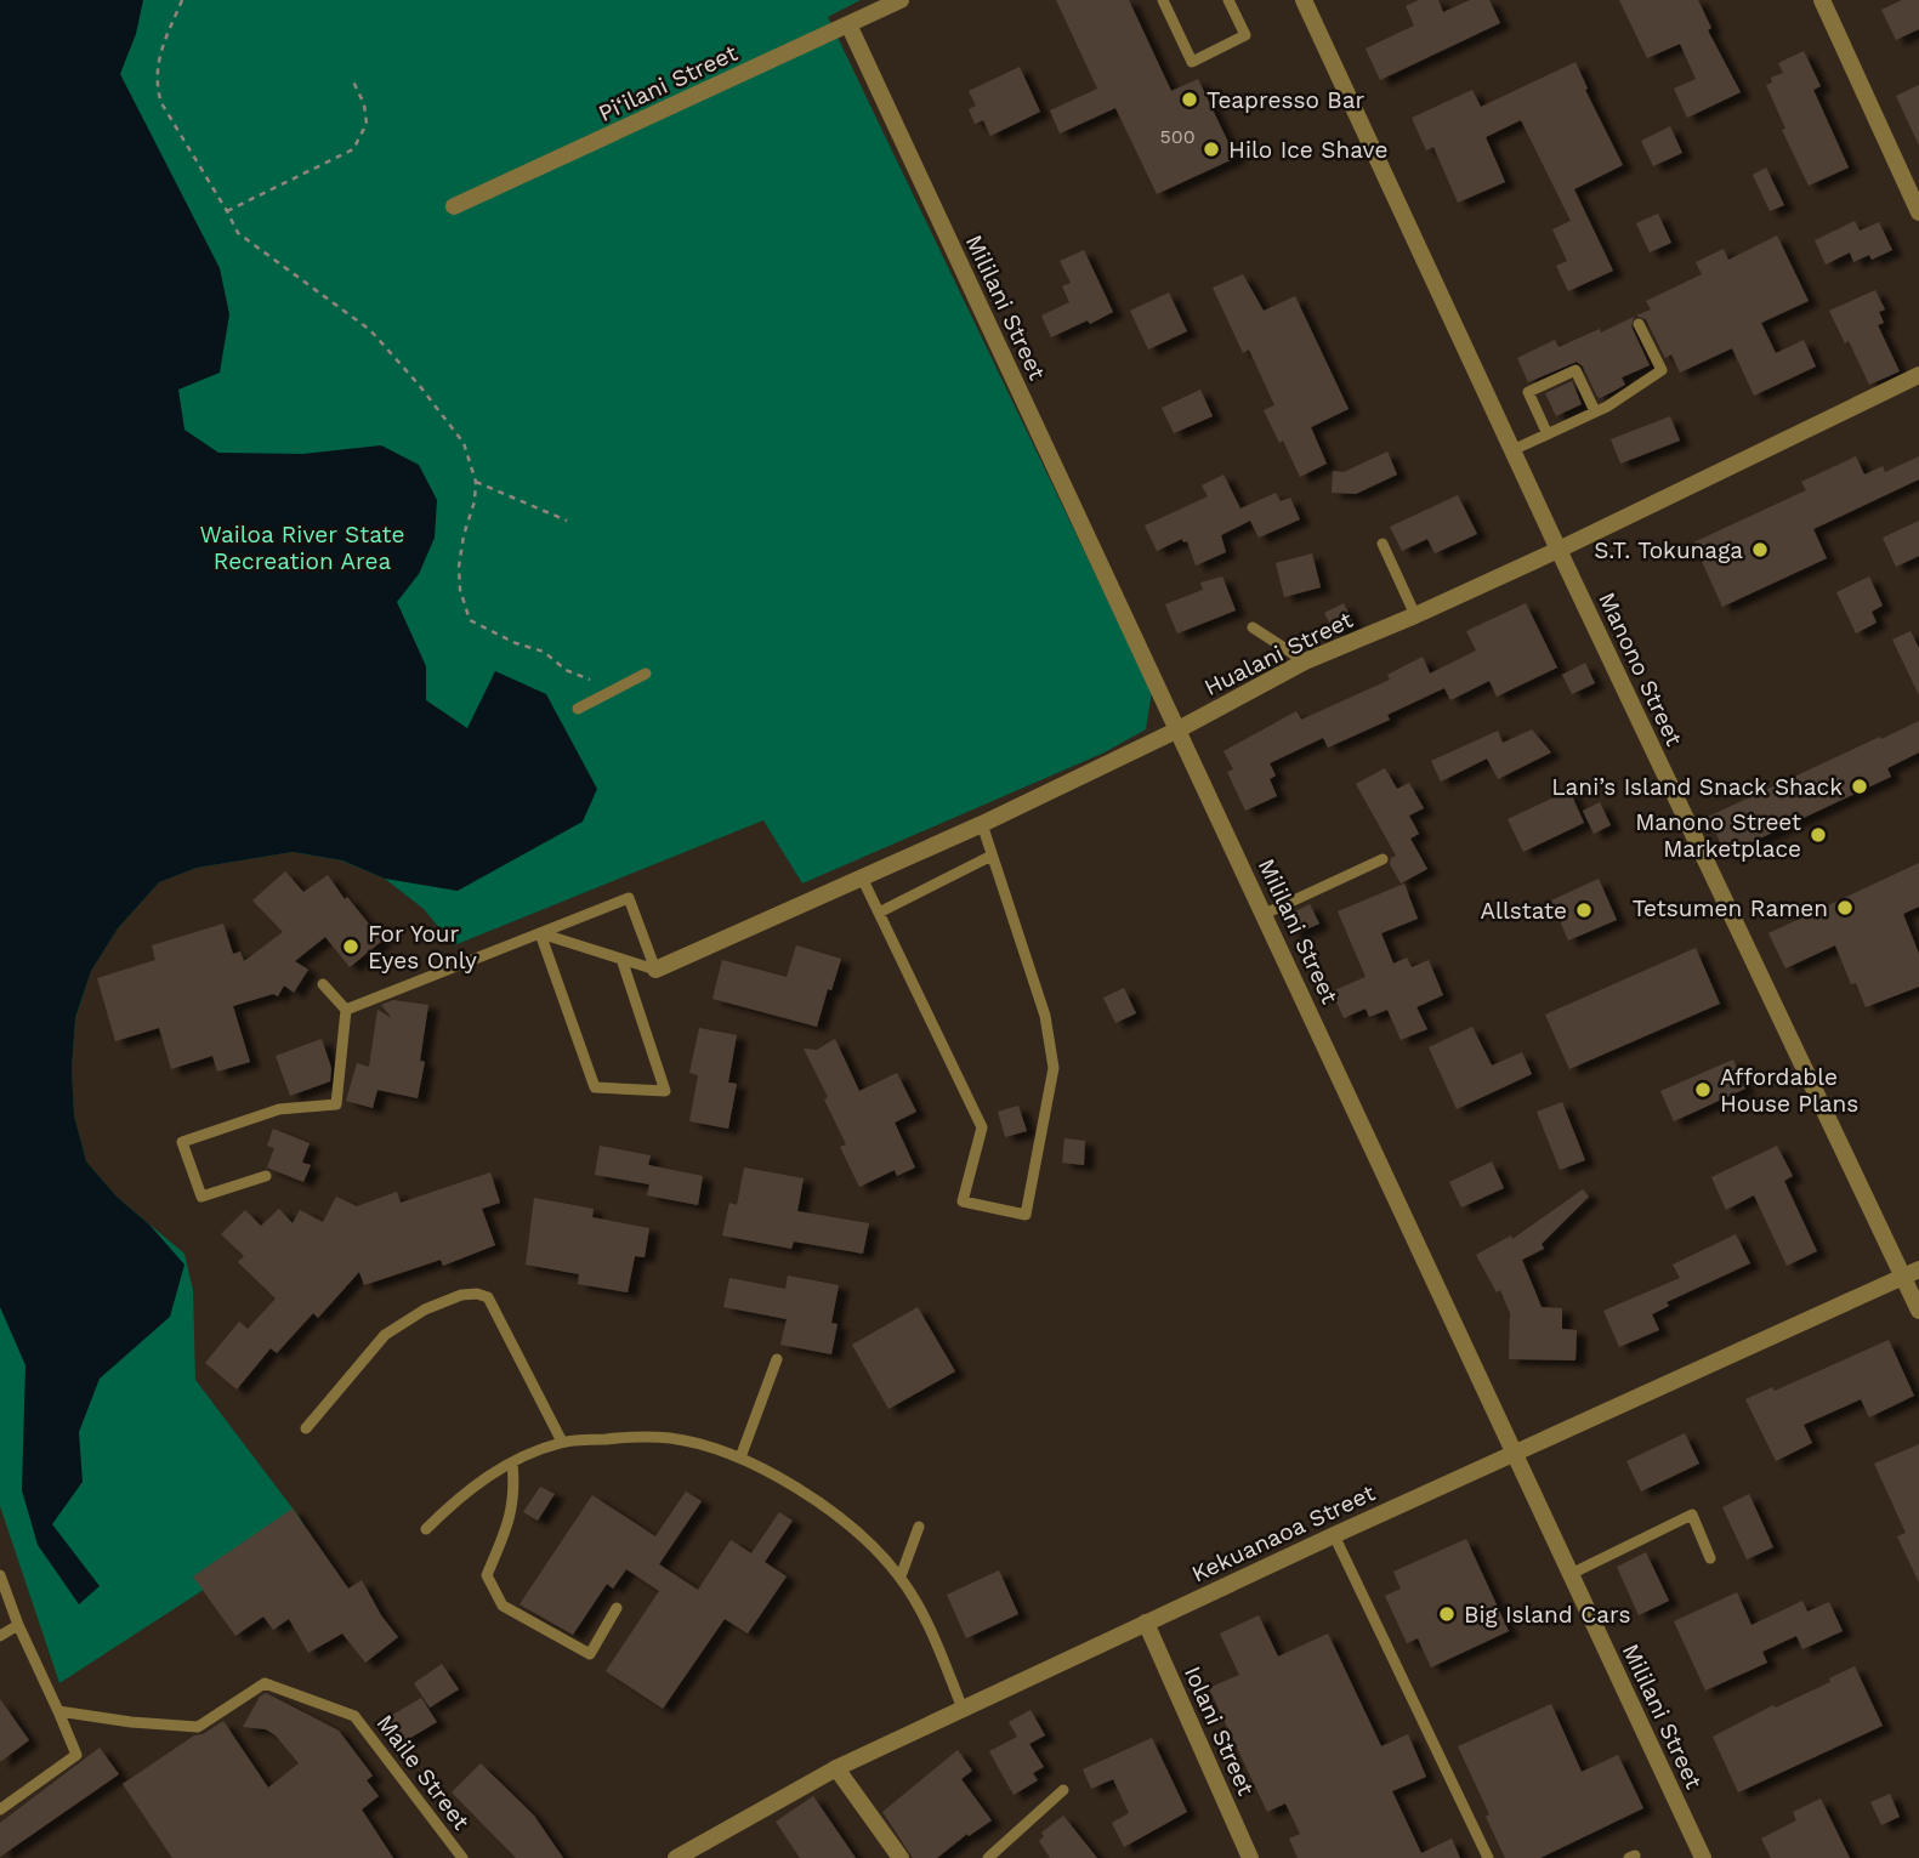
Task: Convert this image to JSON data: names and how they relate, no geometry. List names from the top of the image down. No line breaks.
{"streets":{"street":["Pi‘ilani Street","Mililani Street","Hualani Street","Manono Street","Kekuanaoa Street","Iolani Street"],"lane":["Maile Street"]},"crossings":[["Pi‘ilani Street","Mililani Street"],["Mililani Street","Hualani Street"],["Mililani Street","Kekuanaoa Street"],["Hualani Street","Manono Street"],["Manono Street","Kekuanaoa Street"],["Kekuanaoa Street","Iolani Street"]],"parks":["Wailoa River State Recreation Area"],"places":["Teapresso Bar","Hilo Ice Shave","S.T. Tokunaga","Lani’s Island Snack Shack","Manono Street Marketplace","Tetsumen Ramen","Allstate","For Your Eyes Only","Affordable House Plans","Big Island Cars"],"house_numbers":["500"]}
